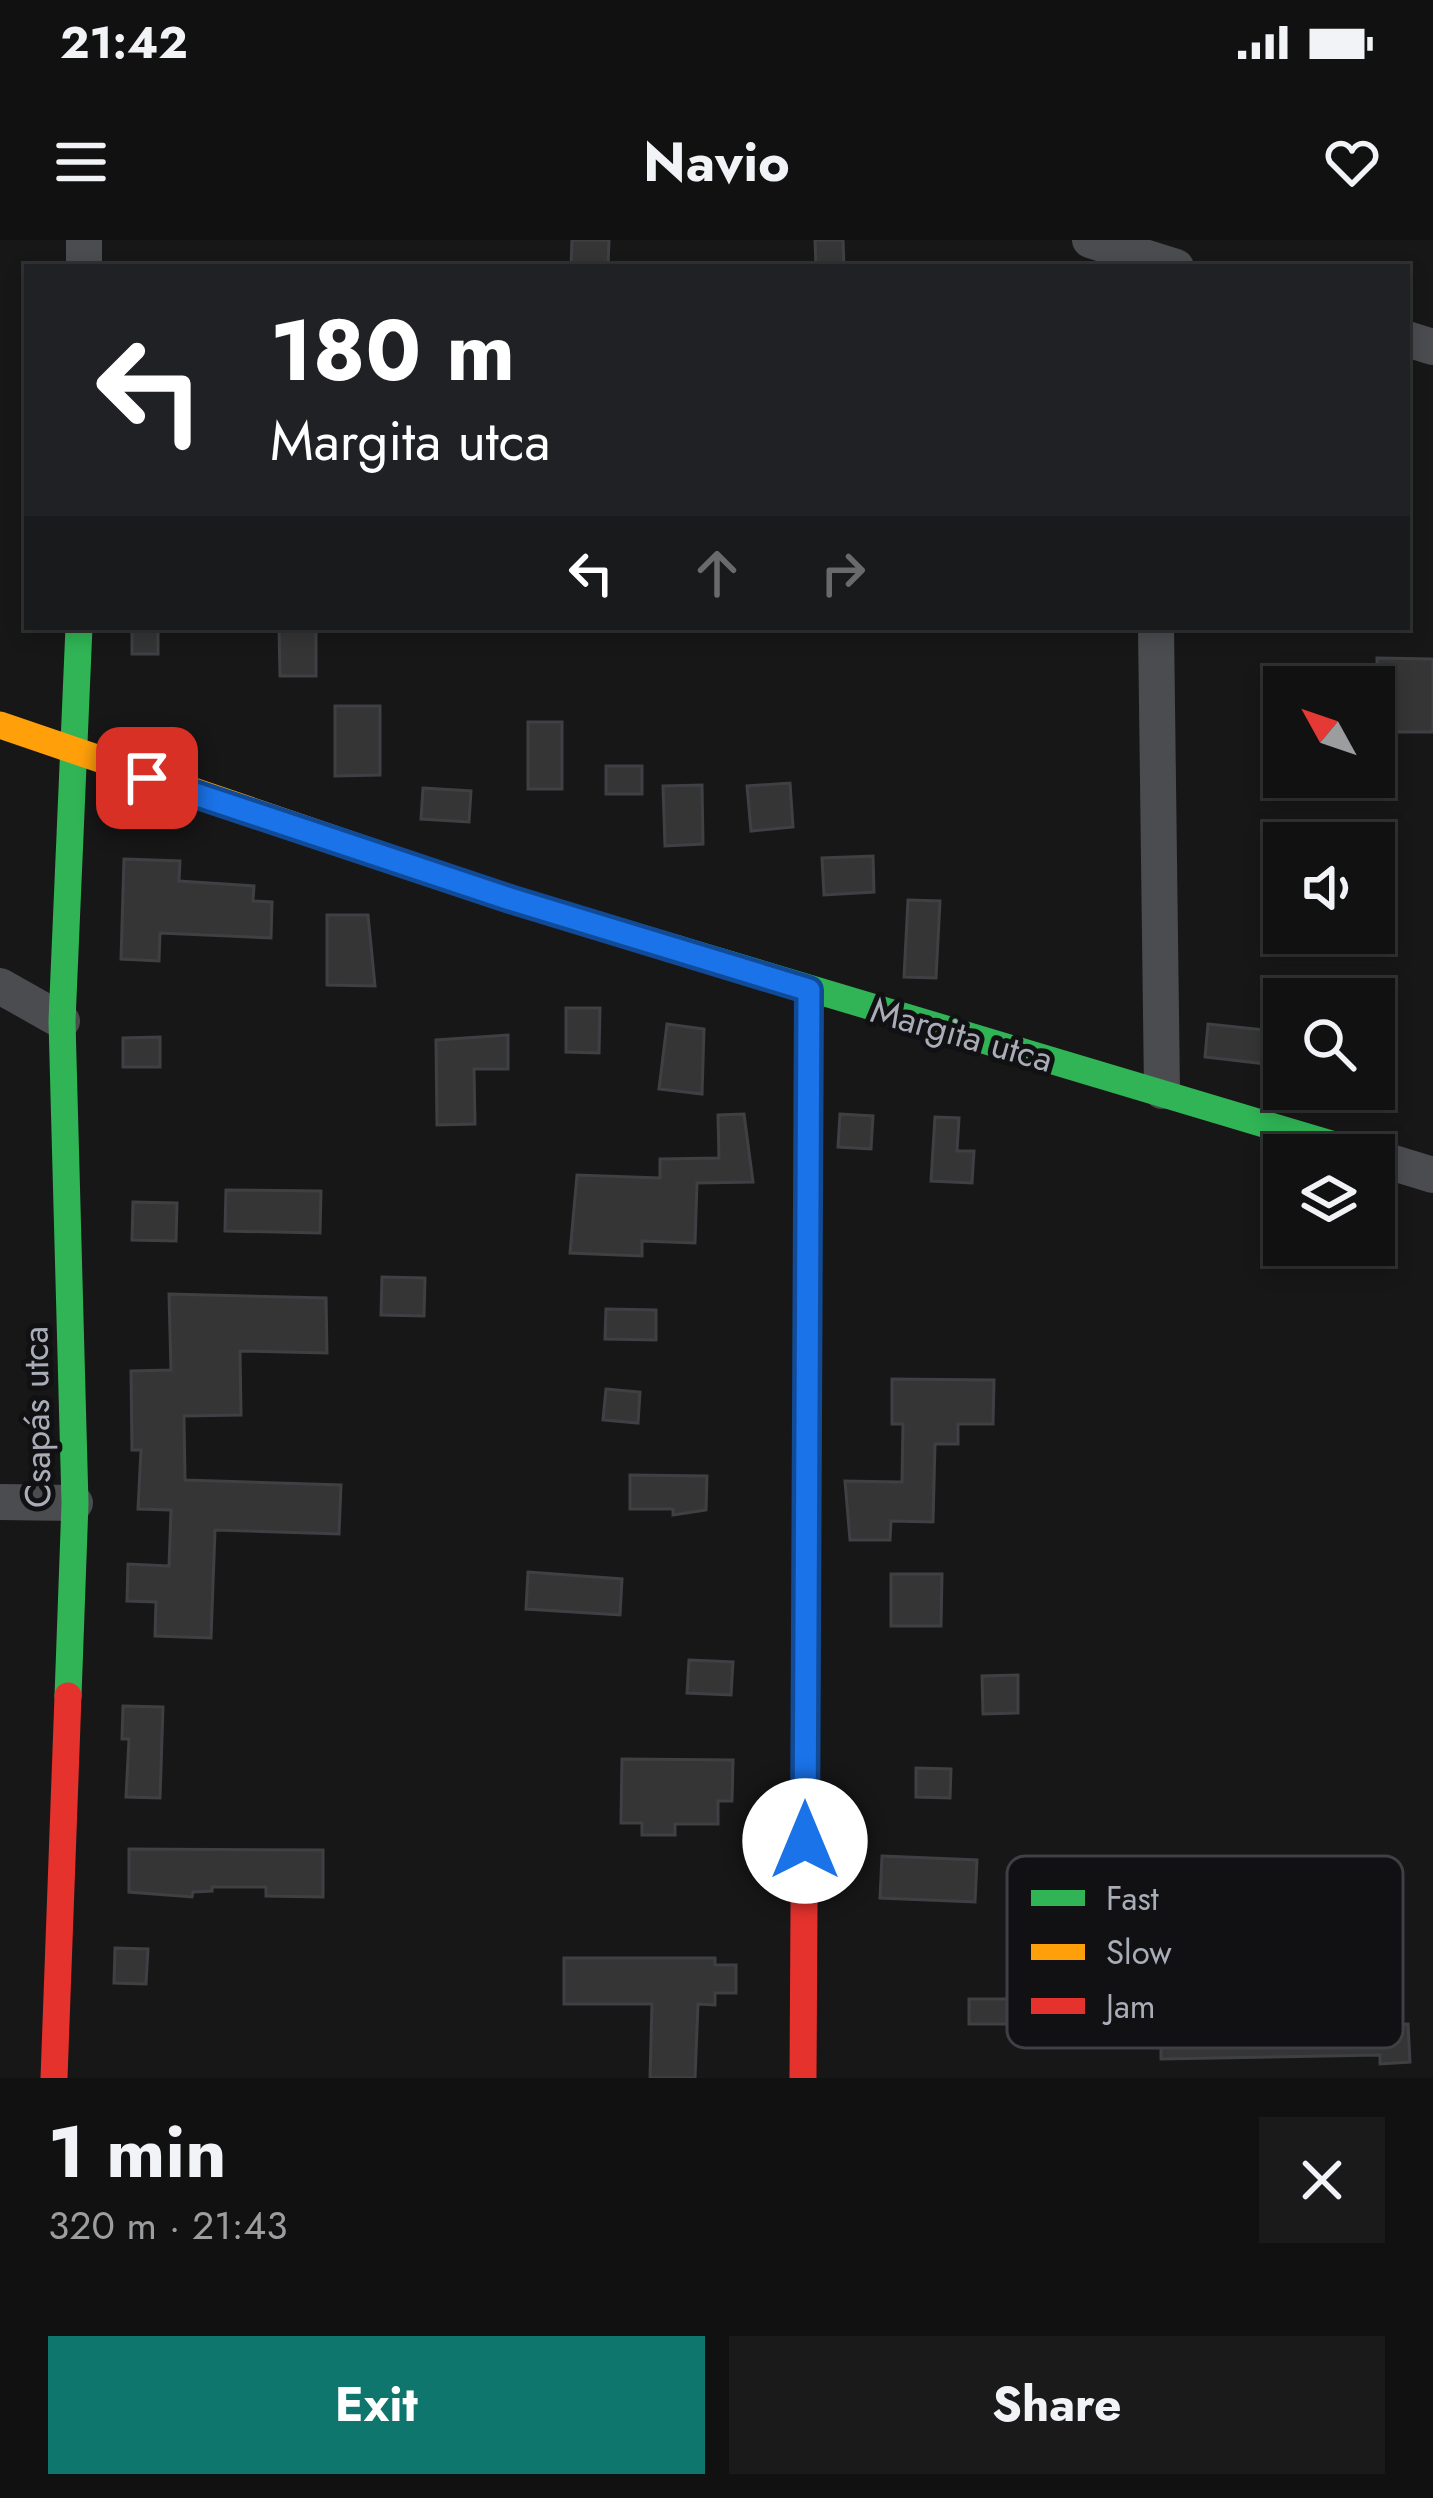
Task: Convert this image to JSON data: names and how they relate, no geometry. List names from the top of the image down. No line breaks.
{"streets":{"street":["Margita utca","Csapás utca"]},"crossings":[["Margita utca","Csapás utca"]],"legend":["Fast","Slow","Jam"],"north":"top left","page":{"status":"21:42","header":"Navio","turn":["180 m","Margita utca"],"heading":["1 min","320 m · 21:43"],"buttons":["Exit","Share"]}}
